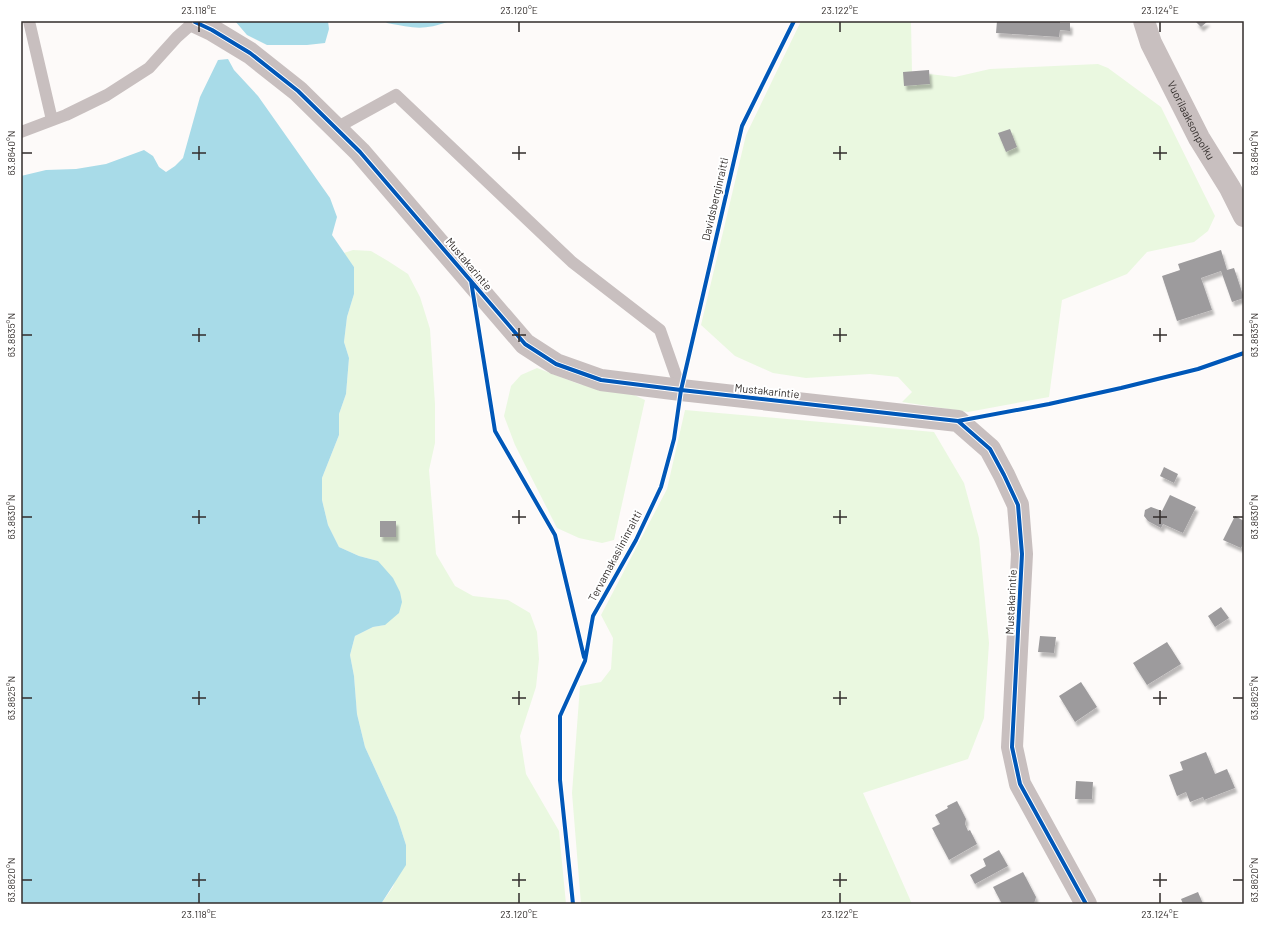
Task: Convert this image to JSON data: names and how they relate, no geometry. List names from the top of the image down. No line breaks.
{"streets":{"street":["Vuorilaaksonpolku","Mustakarintie"],"cycle path":["Davidsberginraitti"]},"coordinates":["23.118°E","23.120°E","23.122°E","23.124°E","63.8640°N","63.8635°N","63.8630°N","63.8625°N","63.8620°N"]}
